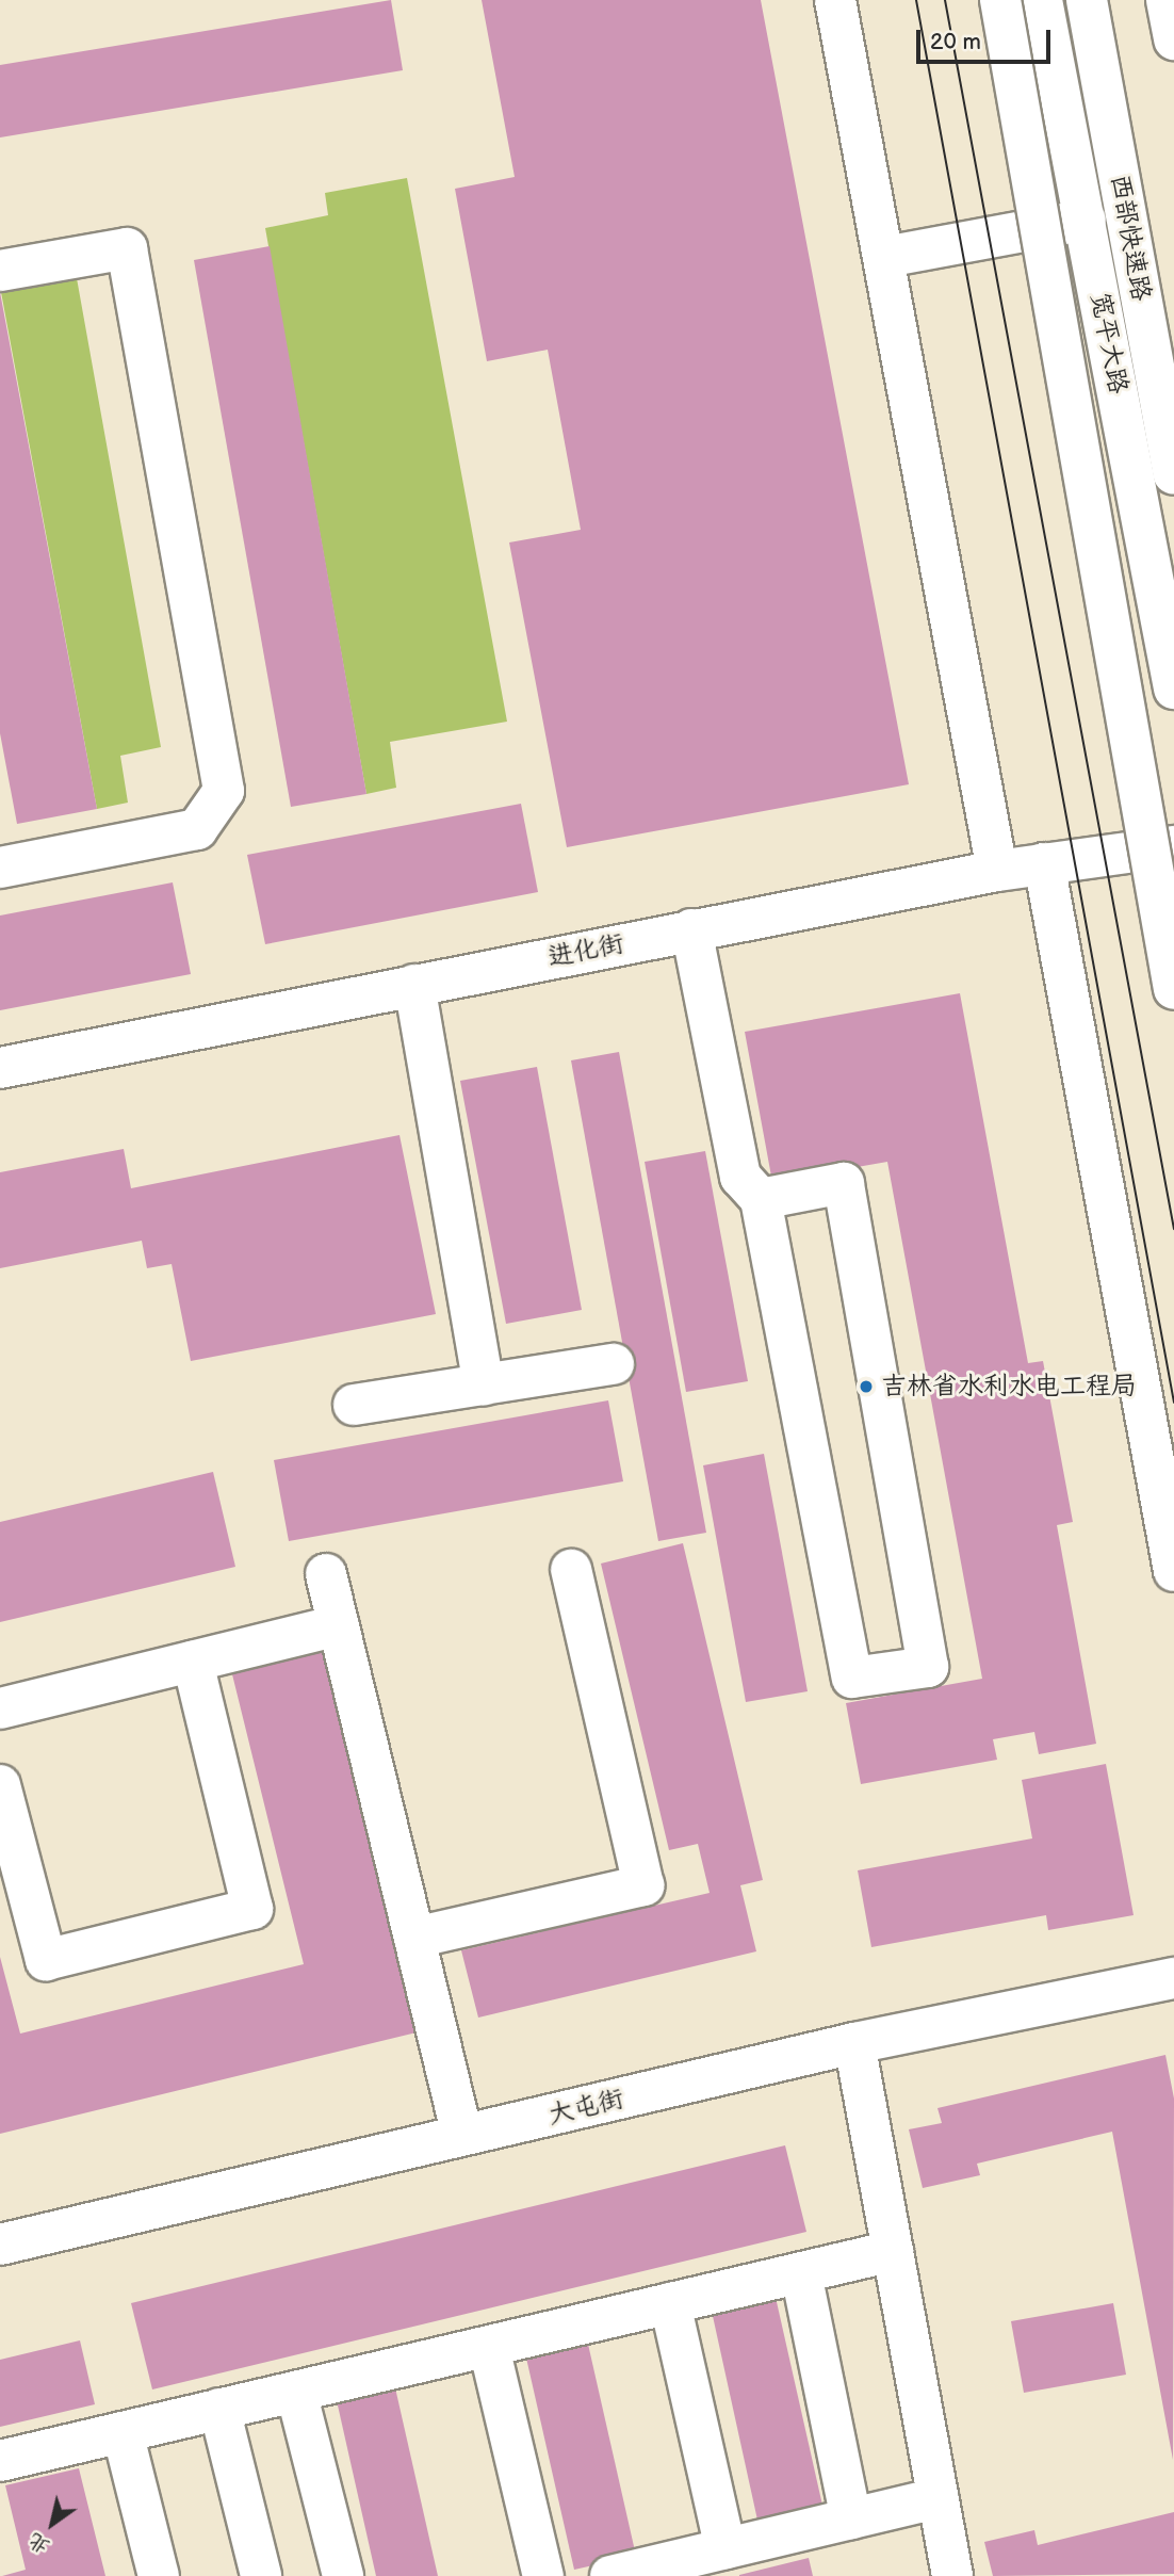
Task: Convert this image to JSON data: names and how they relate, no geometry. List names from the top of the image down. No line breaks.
{"streets":{"main road":["西部快速路","宽平大路","进化街","大屯街"]},"places":["吉林省水利水电工程局"],"scale_bar":"20 m","north":"bottom left"}
